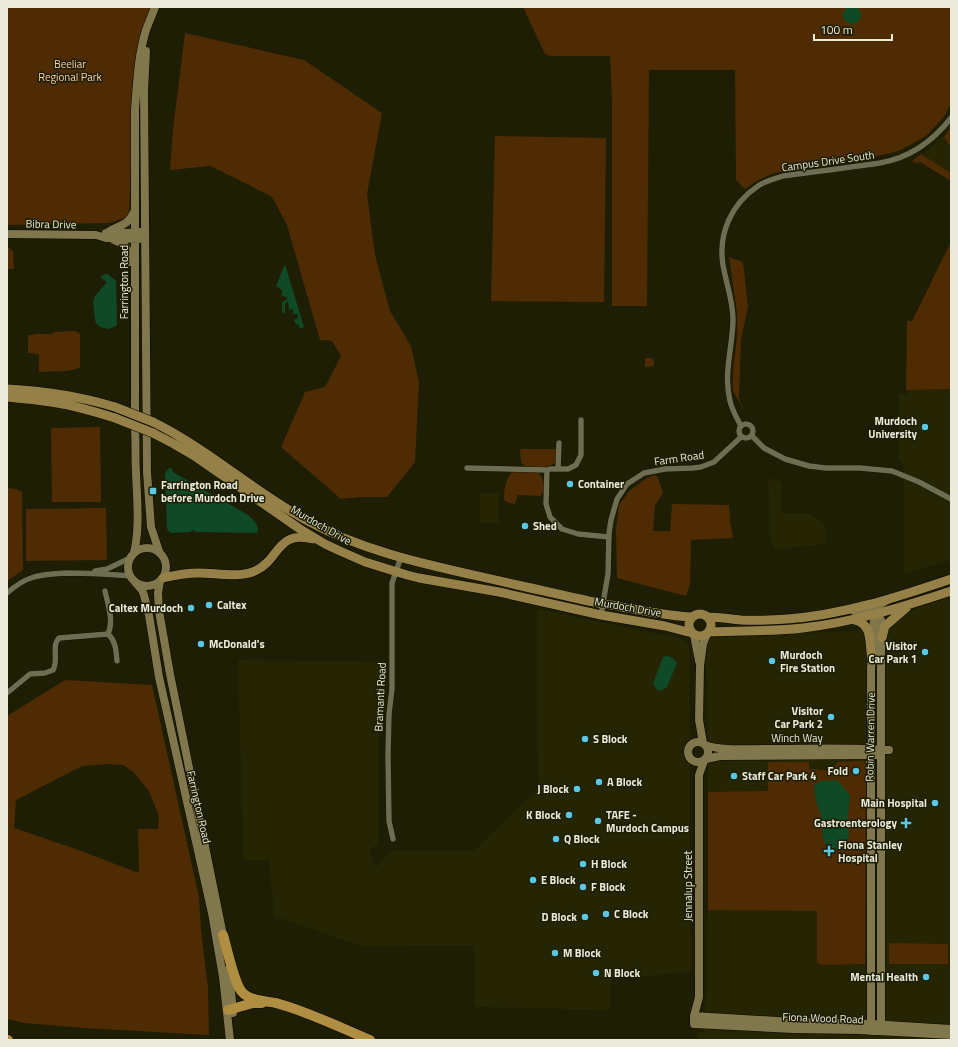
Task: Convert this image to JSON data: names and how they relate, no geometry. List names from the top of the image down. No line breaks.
{"streets":{"main road":["Bibra Drive","Farrington Road","Murdoch Drive","Robin Warren Drive","Winch Way","Jennalup Street","Fiona Wood Road"],"street":["Campus Drive South","Farm Road","Bramanti Road"]},"crossings":[["Campus Drive South","Farm Road"],["Bibra Drive","Farrington Road"],["Farm Road","Murdoch Drive"],["Murdoch Drive","Bramanti Road"],["Murdoch Drive","Robin Warren Drive"],["Murdoch Drive","Jennalup Street"],["Robin Warren Drive","Winch Way"],["Robin Warren Drive","Fiona Wood Road"],["Winch Way","Jennalup Street"],["Jennalup Street","Fiona Wood Road"]],"parks":["Beeliar Regional Park"],"places":{"other":["Murdoch University","Container","Shed","Caltex","Caltex Murdoch","McDonald's","Visitor Car Park 1","Murdoch Fire Station","Visitor Car Park 2","S Block","Fold","Staff Car Park 4","A Block","J Block","Main Hospital","K Block","TAFE - Murdoch Campus","Q Block","H Block","E Block","F Block","C Block","D Block","M Block","N Block","Mental Health"],"transit":["Farrington Road before Murdoch Drive"],"health":["Gastroenterology","Fiona Stanley Hospital"]},"scale_bar":"100 m"}
